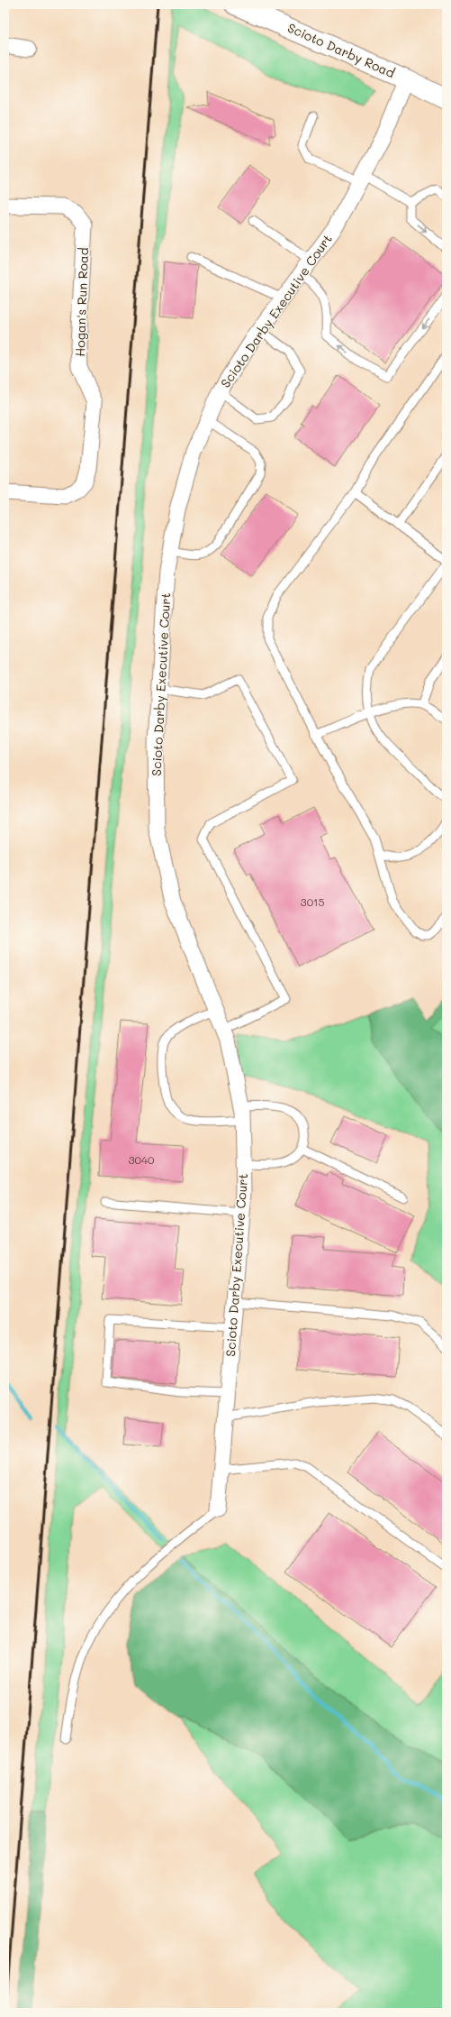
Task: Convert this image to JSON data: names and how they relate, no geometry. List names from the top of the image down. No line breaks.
{"streets":{"main road":["Scioto Darby Road"],"street":["Hogan's Run Road","Scioto Darby Executive Court"]},"crossings":[["Scioto Darby Road","Scioto Darby Executive Court"]],"house_numbers":["3015","3040"]}
